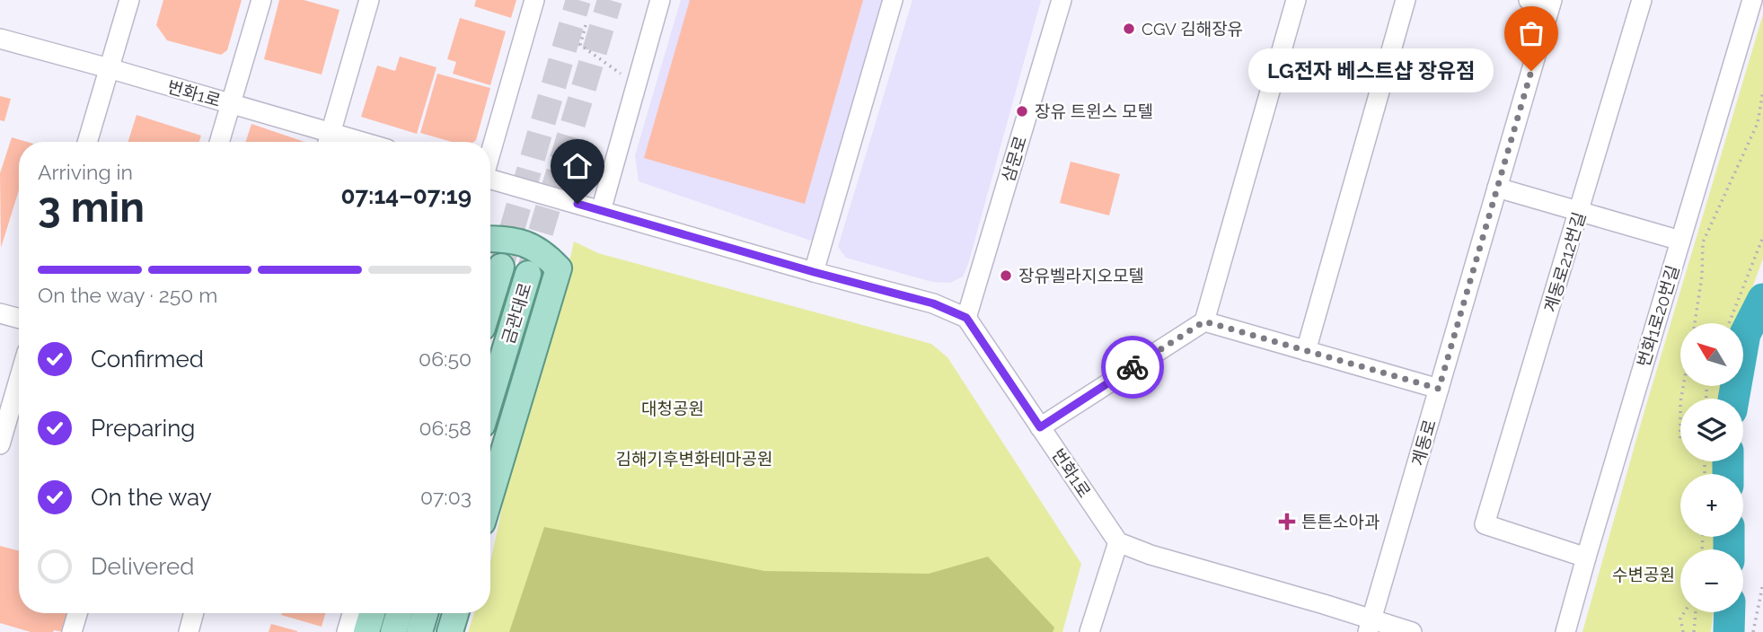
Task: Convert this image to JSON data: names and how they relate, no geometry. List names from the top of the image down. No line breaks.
{"streets":{"main road":["금관대로"],"street":["번화1로","삼문로","계동로212번길","번화1로20번길","계동로"]},"crossings":[["번화1로","삼문로"],["계동로212번길","번화1로20번길"]],"parks":["대청공원","김해기후변화테마공원","수변공원"],"places":{"other":["CGV 김해장유","LG전자 베스트샵 장유점","장유 트윈스 모텔","장유벨라지오모텔"],"health":["튼튼소아과"]},"north":"top left","page":{"bubble":"LG전자 베스트샵 장유점","heading":["3 min","Arriving in","07:14–07:19"],"bar":"On the way · 250 m","map_buttons":["+","−"],"list":[["Confirmed","06:50"],["Preparing","06:58"],["On the way","07:03"],"Delivered"]}}
